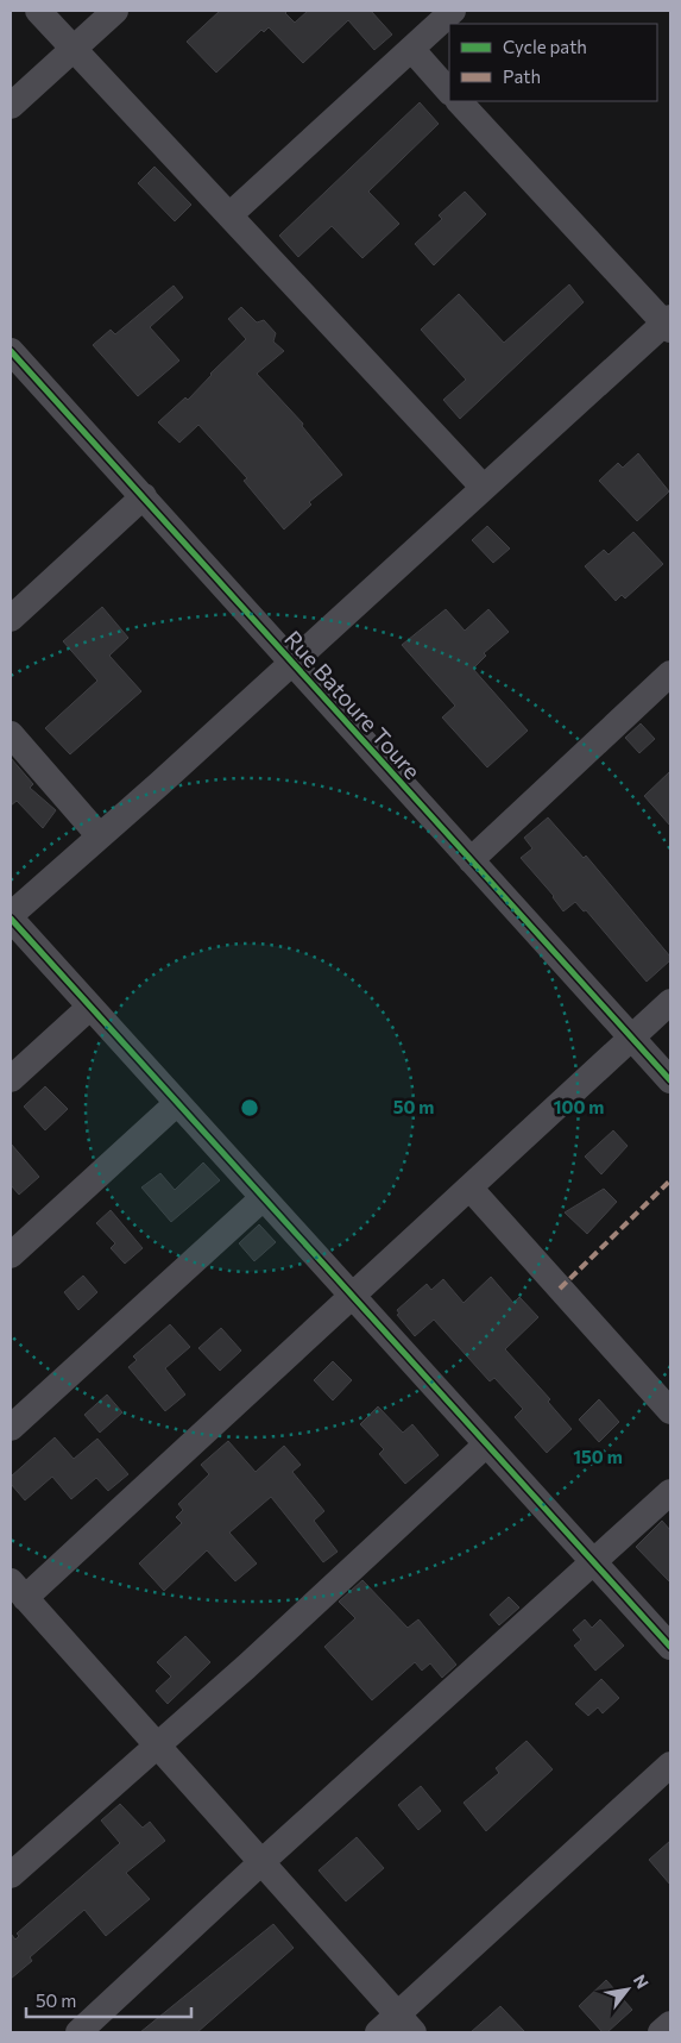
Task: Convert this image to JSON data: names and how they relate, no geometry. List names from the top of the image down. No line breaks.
{"streets":{"street":["Rue Batoure Toure"]},"legend":["Cycle path","Path"],"scale_bar":"50 m","north":"top right","rings":["50 m","100 m","150 m"]}
